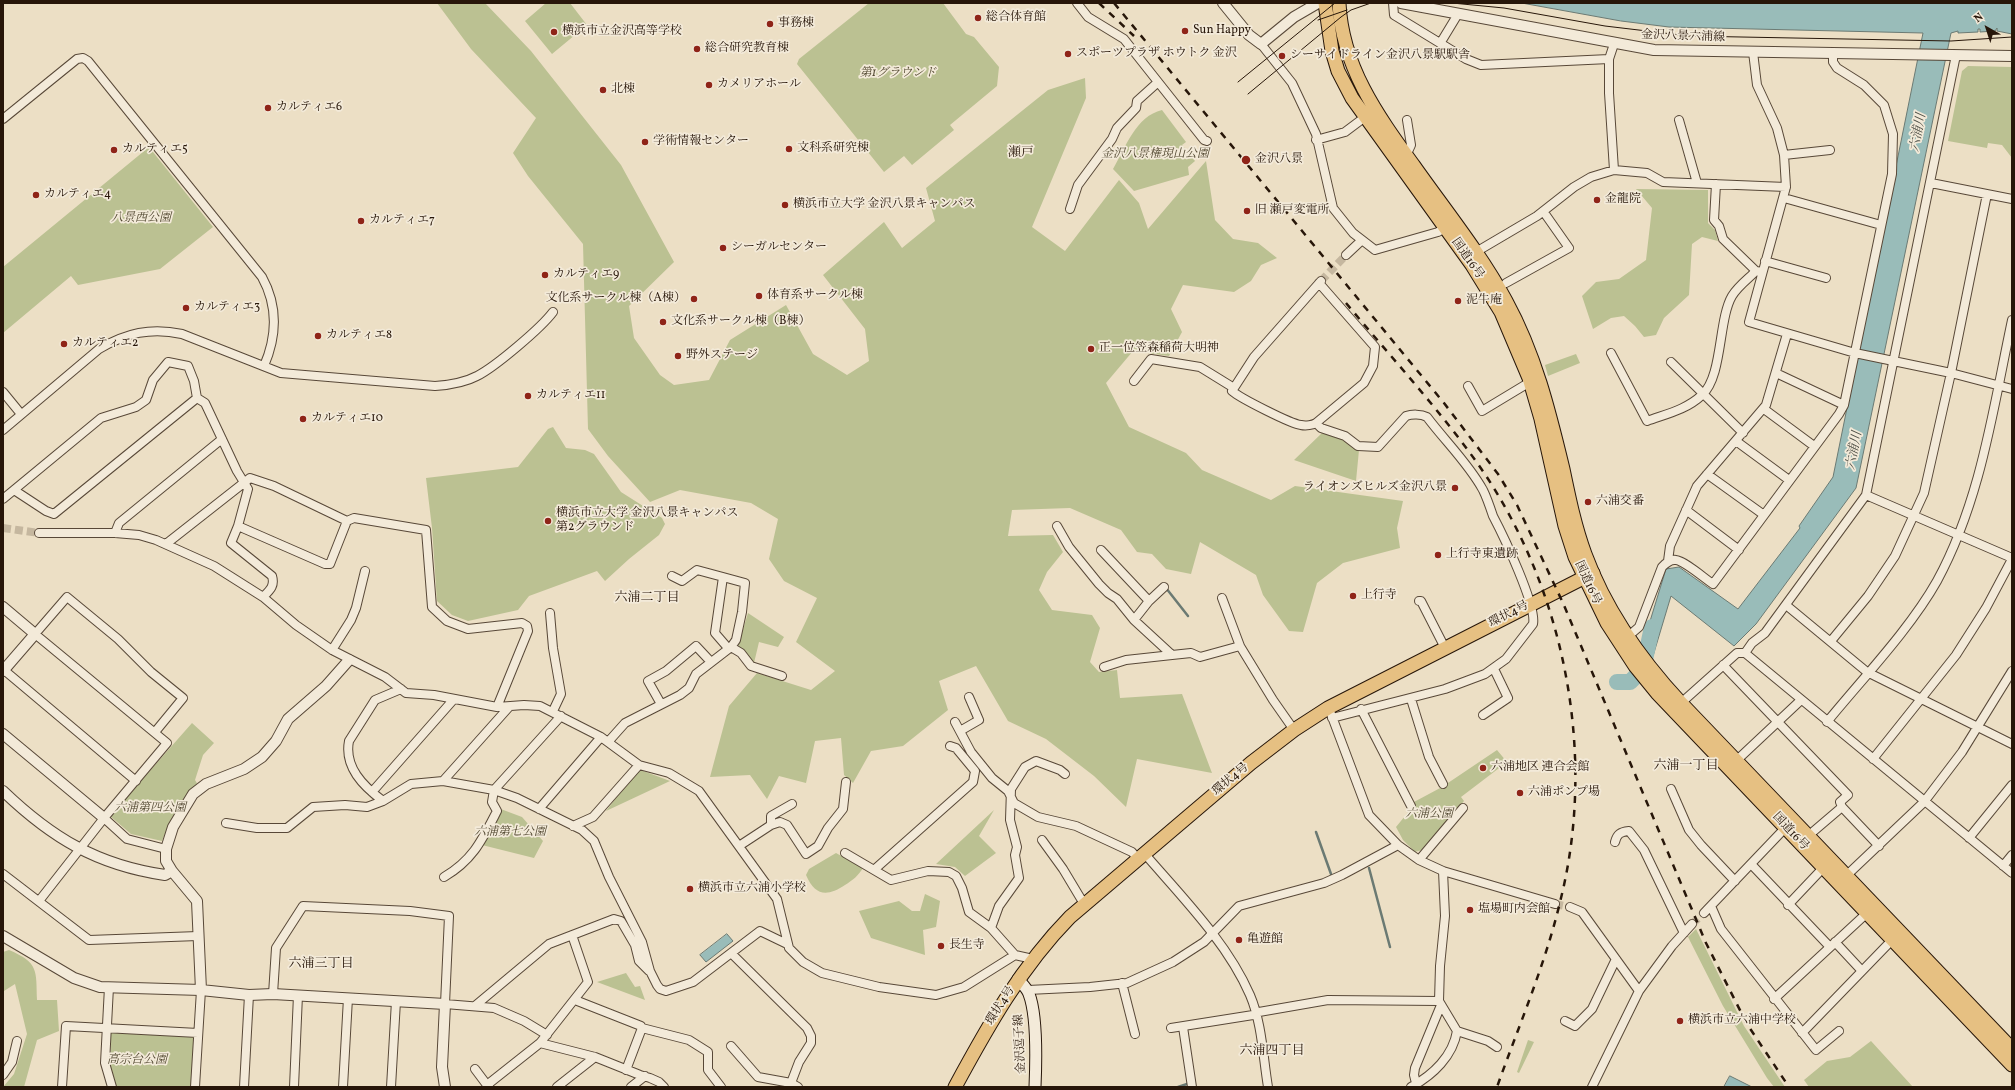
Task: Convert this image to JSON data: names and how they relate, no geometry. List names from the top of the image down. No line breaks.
{"streets":{"main road":["国道16号","環状4号","金沢逗子線"],"street":["金沢八景六浦線"]},"crossings":[["国道16号","環状4号"]],"districts":["瀬戸","六浦二丁目","六浦一丁目","六浦三丁目","六浦四丁目"],"water":["六浦川"],"parks":["第1グラウンド","金沢八景権現山公園","八景西公園","六浦第四公園","六浦公園","六浦第七公園","高宗台公園"],"places":["総合体育館","事務棟","Sun Happy","横浜市立金沢高等学校","総合研究教育棟","スポーツプラザ ホウトク 金沢","シーサイドライン金沢八景駅駅舎","カメリアホール","北棟","カルティエ6","学術情報センター","文科系研究棟","カルティエ5","金沢八景","カルティエ4","金龍院","横浜市立大学 金沢八景キャンパス","旧 瀬戸変電所","カルティエ7","シーガルセンター","カルティエ9","体育系サークル棟","文化系サークル棟（A棟）","泥牛庵","カルティエ3","文化系サークル棟（B棟）","カルティエ8","カルティエ2","正一位笠森稲荷大明神","野外ステージ","カルティエ11","カルティエ10","ライオンズヒルズ金沢八景","六浦交番","横浜市立大学 金沢八景キャンパス 第2グラウンド","上行寺東遺跡","上行寺","六浦地区 連合会館","六浦ポンプ場","横浜市立六浦小学校","塩場町内会館","亀遊館","長生寺","横浜市立六浦中学校"],"north":"top left"}
